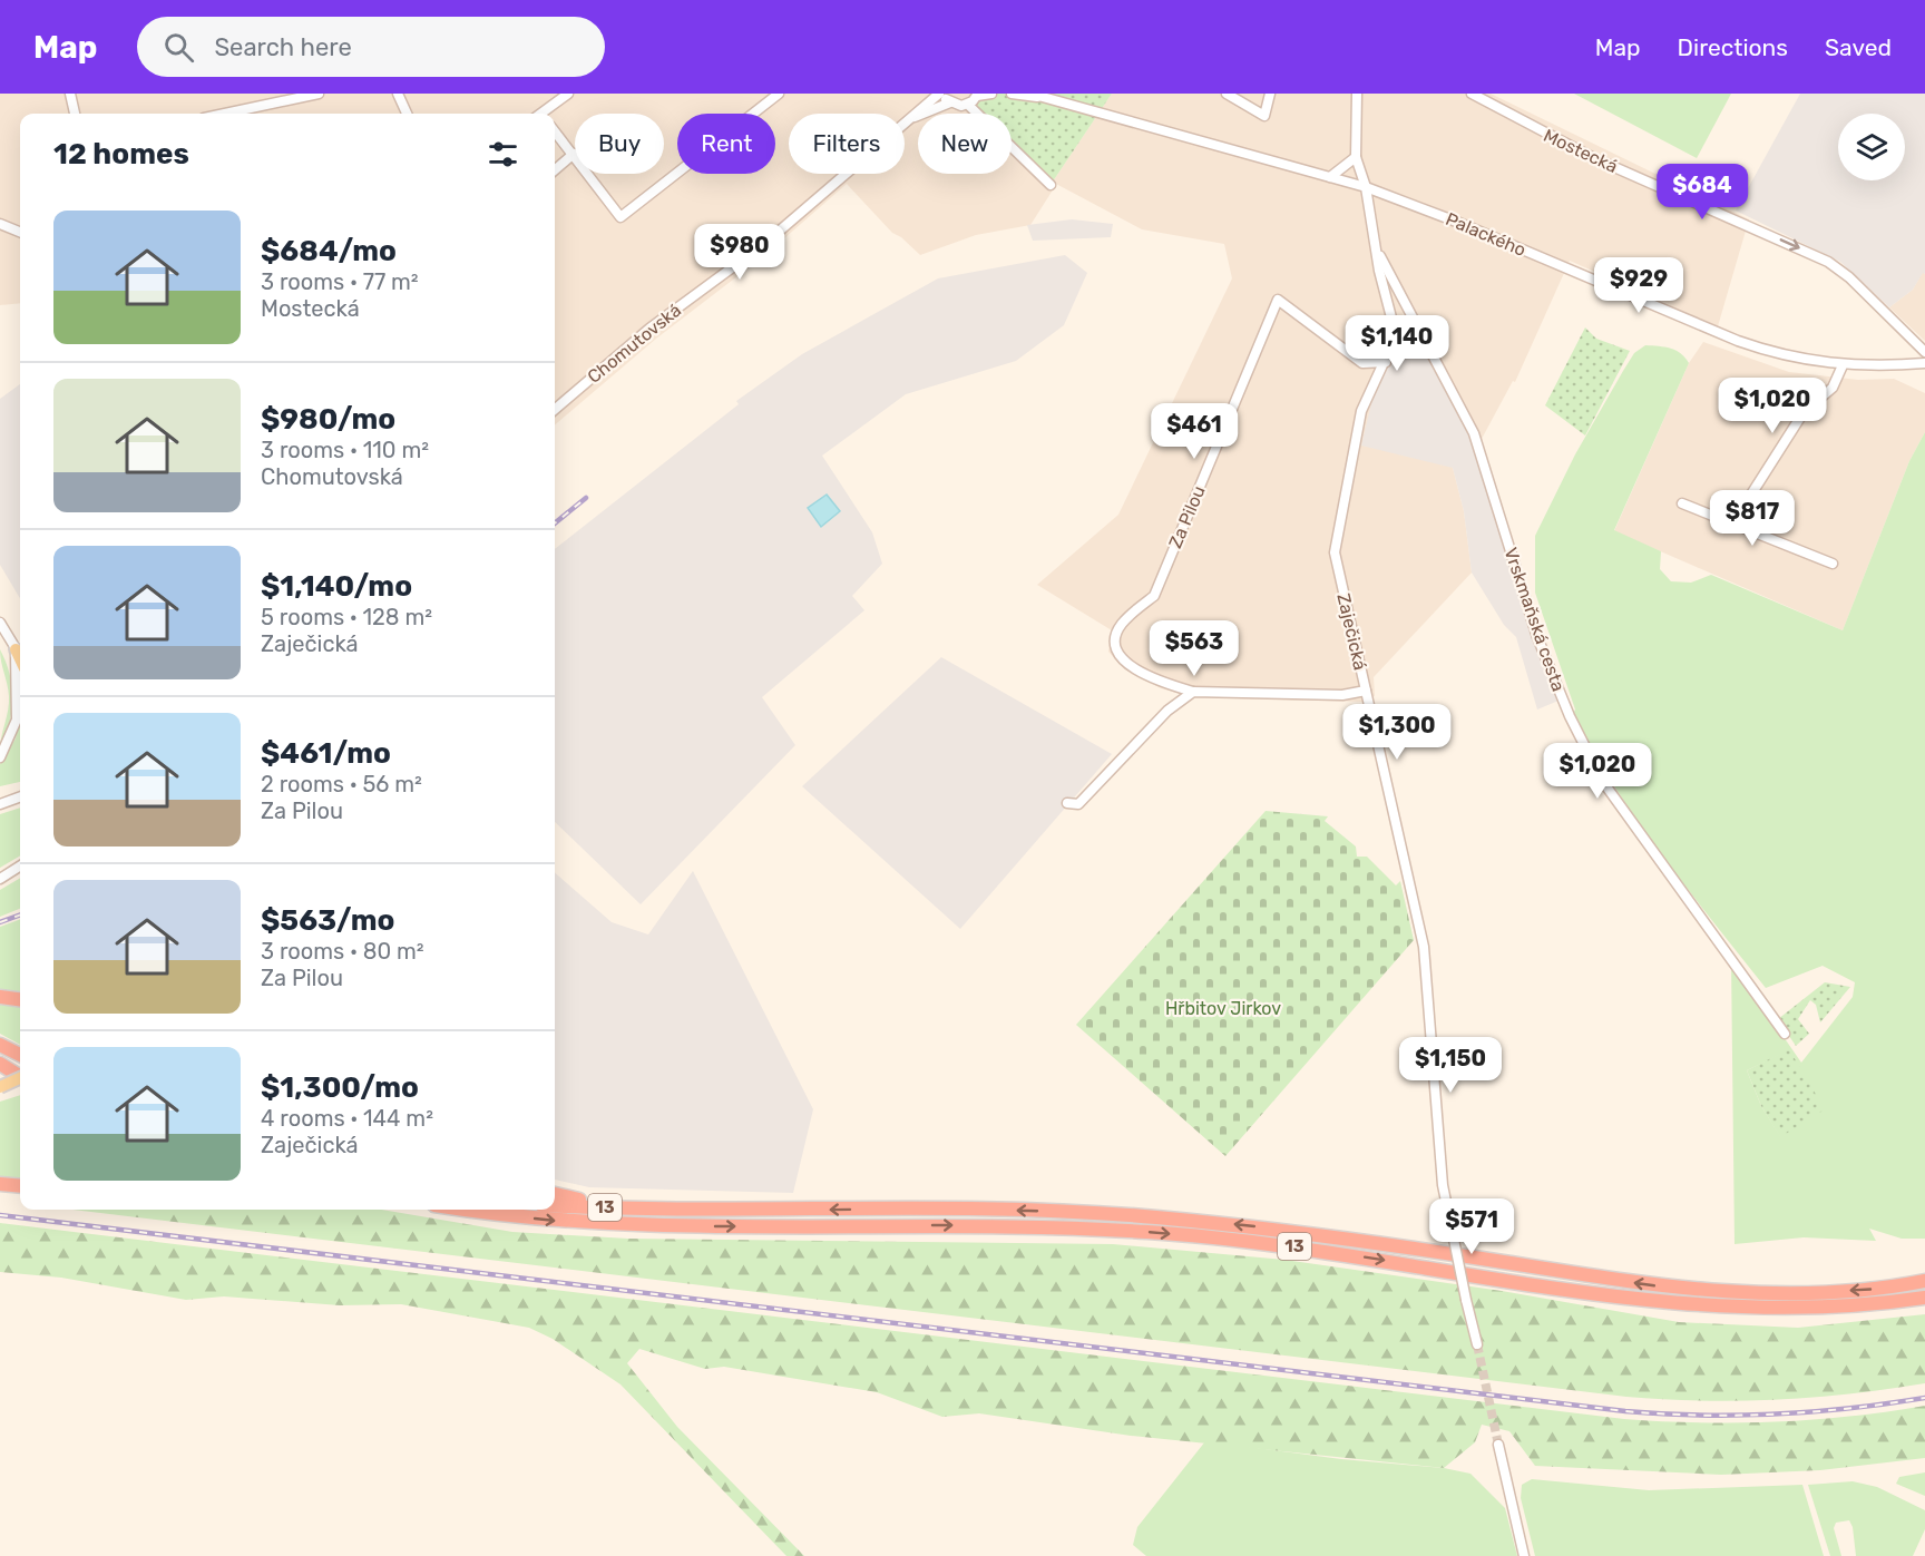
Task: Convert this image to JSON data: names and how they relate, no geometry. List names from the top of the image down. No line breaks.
{"streets":{"highway":["13"],"street":["Mostecká","Palackého","Chomutovská","Za Pilou","Vrskmaňská cesta","Zaječická"]},"crossings":[["Palackého","Zaječická"],["Za Pilou","Zaječická"],["Vrskmaňská cesta","Zaječická"]],"one_way":["Mostecká"],"parks":["Hřbitov Jirkov"],"page":{"header":"Map","search":"Search here","nav":["Map","Directions","Saved"],"chip":["Buy","Rent","Filters","New"],"heading":"12 homes","price":["$684","$980","$929","$1,140","$1,020","$461","$817","$563","$1,300","$1,020","$1,150","$571"],"list":[{"name":"$684/mo","note":"3 rooms · 77 m² · Mostecká"},{"name":"$980/mo","note":"3 rooms · 110 m² · Chomutovská"},{"name":"$1,140/mo","note":"5 rooms · 128 m² · Zaječická"},{"name":"$461/mo","note":"2 rooms · 56 m² · Za Pilou"},{"name":"$563/mo","note":"3 rooms · 80 m² · Za Pilou"},{"name":"$1,300/mo","note":"4 rooms · 144 m² · Zaječická"}]}}
